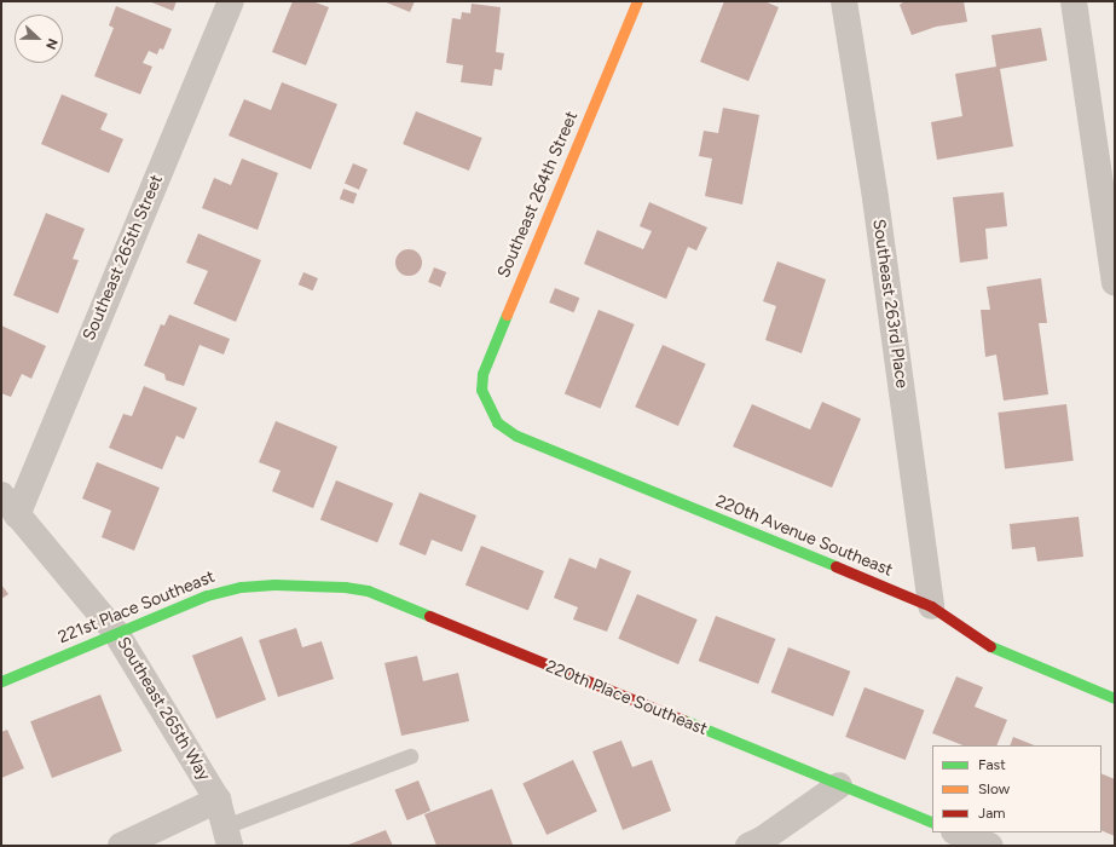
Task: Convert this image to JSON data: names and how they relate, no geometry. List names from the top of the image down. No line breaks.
{"streets":{"street":["Southeast 264th Street","Southeast 265th Street","Southeast 263rd Place","220th Avenue Southeast","221st Place Southeast","220th Place Southeast","Southeast 265th Way"]},"crossings":[["Southeast 264th Street","220th Avenue Southeast"],["Southeast 265th Street","Southeast 265th Way"],["Southeast 263rd Place","220th Avenue Southeast"],["221st Place Southeast","220th Place Southeast"],["221st Place Southeast","Southeast 265th Way"]],"legend":["Fast","Slow","Jam"],"north":"right"}
